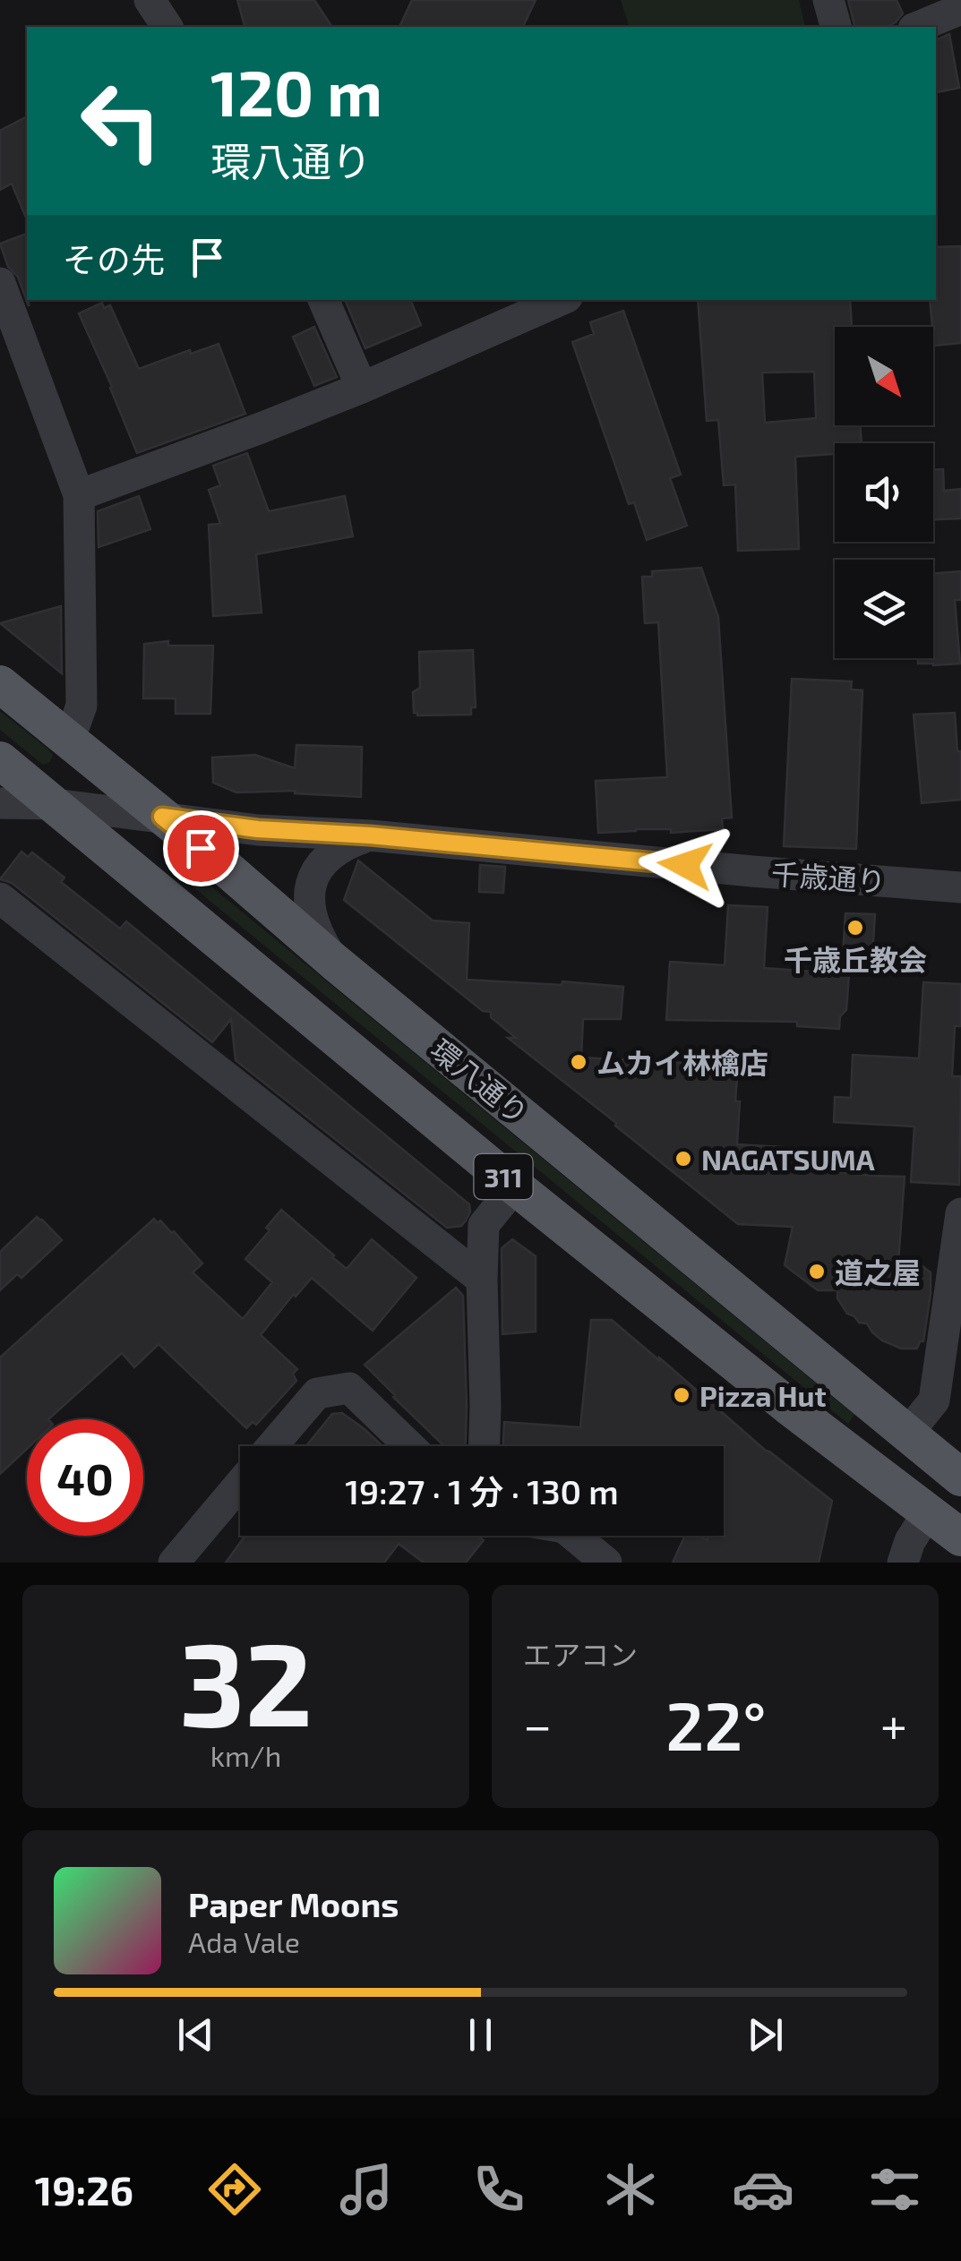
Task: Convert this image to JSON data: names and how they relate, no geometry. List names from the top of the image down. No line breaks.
{"streets":{"main road":["環八通り","311"],"street":["千歳通り"]},"crossings":[["千歳通り","環八通り"]],"places":["千歳丘教会","ムカイ林檎店","NAGATSUMA","道之屋","Pizza Hut"],"north":"bottom right","page":{"turn":["120 m","環八通り"],"then":"その先","limit":"40","trip":"19:27 · 1 分 · 130 m","tile":[["32","km/h"],"エアコン"],"heat":["−","22°","+"],"song":["Paper Moons","Ada Vale"],"tabs":"19:26"}}
